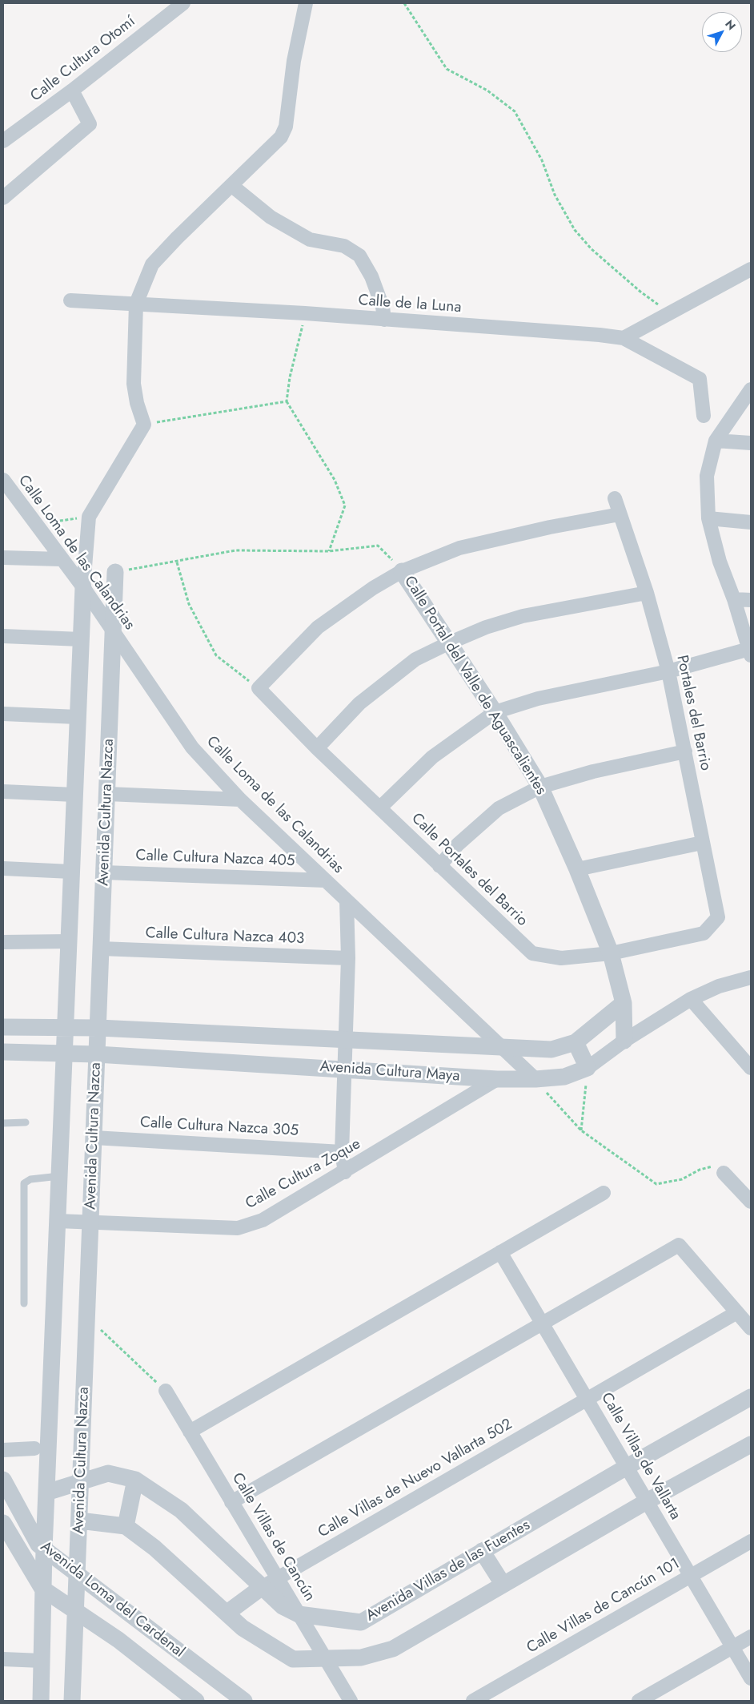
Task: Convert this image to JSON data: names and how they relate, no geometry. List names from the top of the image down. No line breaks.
{"streets":{"street":["Calle Cultura Otomí","Calle de la Luna","Calle Loma de las Calandrias","Calle Portal del Valle de Aguascalientes","Portales del Barrio","Avenida Cultura Nazca","Calle Cultura Nazca 405","Calle Portales del Barrio","Calle Cultura Nazca 403","Avenida Cultura Maya","Calle Cultura Nazca 305","Calle Cultura Zoque","Calle Villas de Vallarta","Calle Villas de Nuevo Vallarta 502","Calle Villas de Cancún","Avenida Villas de las Fuentes","Avenida Loma del Cardenal","Calle Villas de Cancún 101"]},"crossings":[["Calle Loma de las Calandrias","Avenida Cultura Nazca"],["Calle Loma de las Calandrias","Calle Cultura Nazca 405"],["Calle Loma de las Calandrias","Avenida Cultura Maya"],["Calle Portal del Valle de Aguascalientes","Calle Portales del Barrio"],["Calle Portal del Valle de Aguascalientes","Avenida Cultura Maya"],["Portales del Barrio","Calle Portales del Barrio"],["Avenida Cultura Nazca","Calle Cultura Nazca 405"],["Avenida Cultura Nazca","Calle Cultura Nazca 403"],["Avenida Cultura Nazca","Avenida Cultura Maya"],["Avenida Cultura Nazca","Calle Cultura Nazca 305"],["Avenida Cultura Nazca","Calle Cultura Zoque"],["Avenida Cultura Nazca","Avenida Villas de las Fuentes"],["Avenida Cultura Nazca","Avenida Loma del Cardenal"],["Avenida Cultura Maya","Calle Cultura Zoque"],["Calle Villas de Vallarta","Calle Villas de Nuevo Vallarta 502"],["Calle Villas de Vallarta","Avenida Villas de las Fuentes"],["Calle Villas de Vallarta","Calle Villas de Cancún 101"],["Calle Villas de Nuevo Vallarta 502","Calle Villas de Cancún"],["Calle Villas de Nuevo Vallarta 502","Avenida Villas de las Fuentes"],["Calle Villas de Cancún","Avenida Villas de las Fuentes"]],"north":"top right"}
